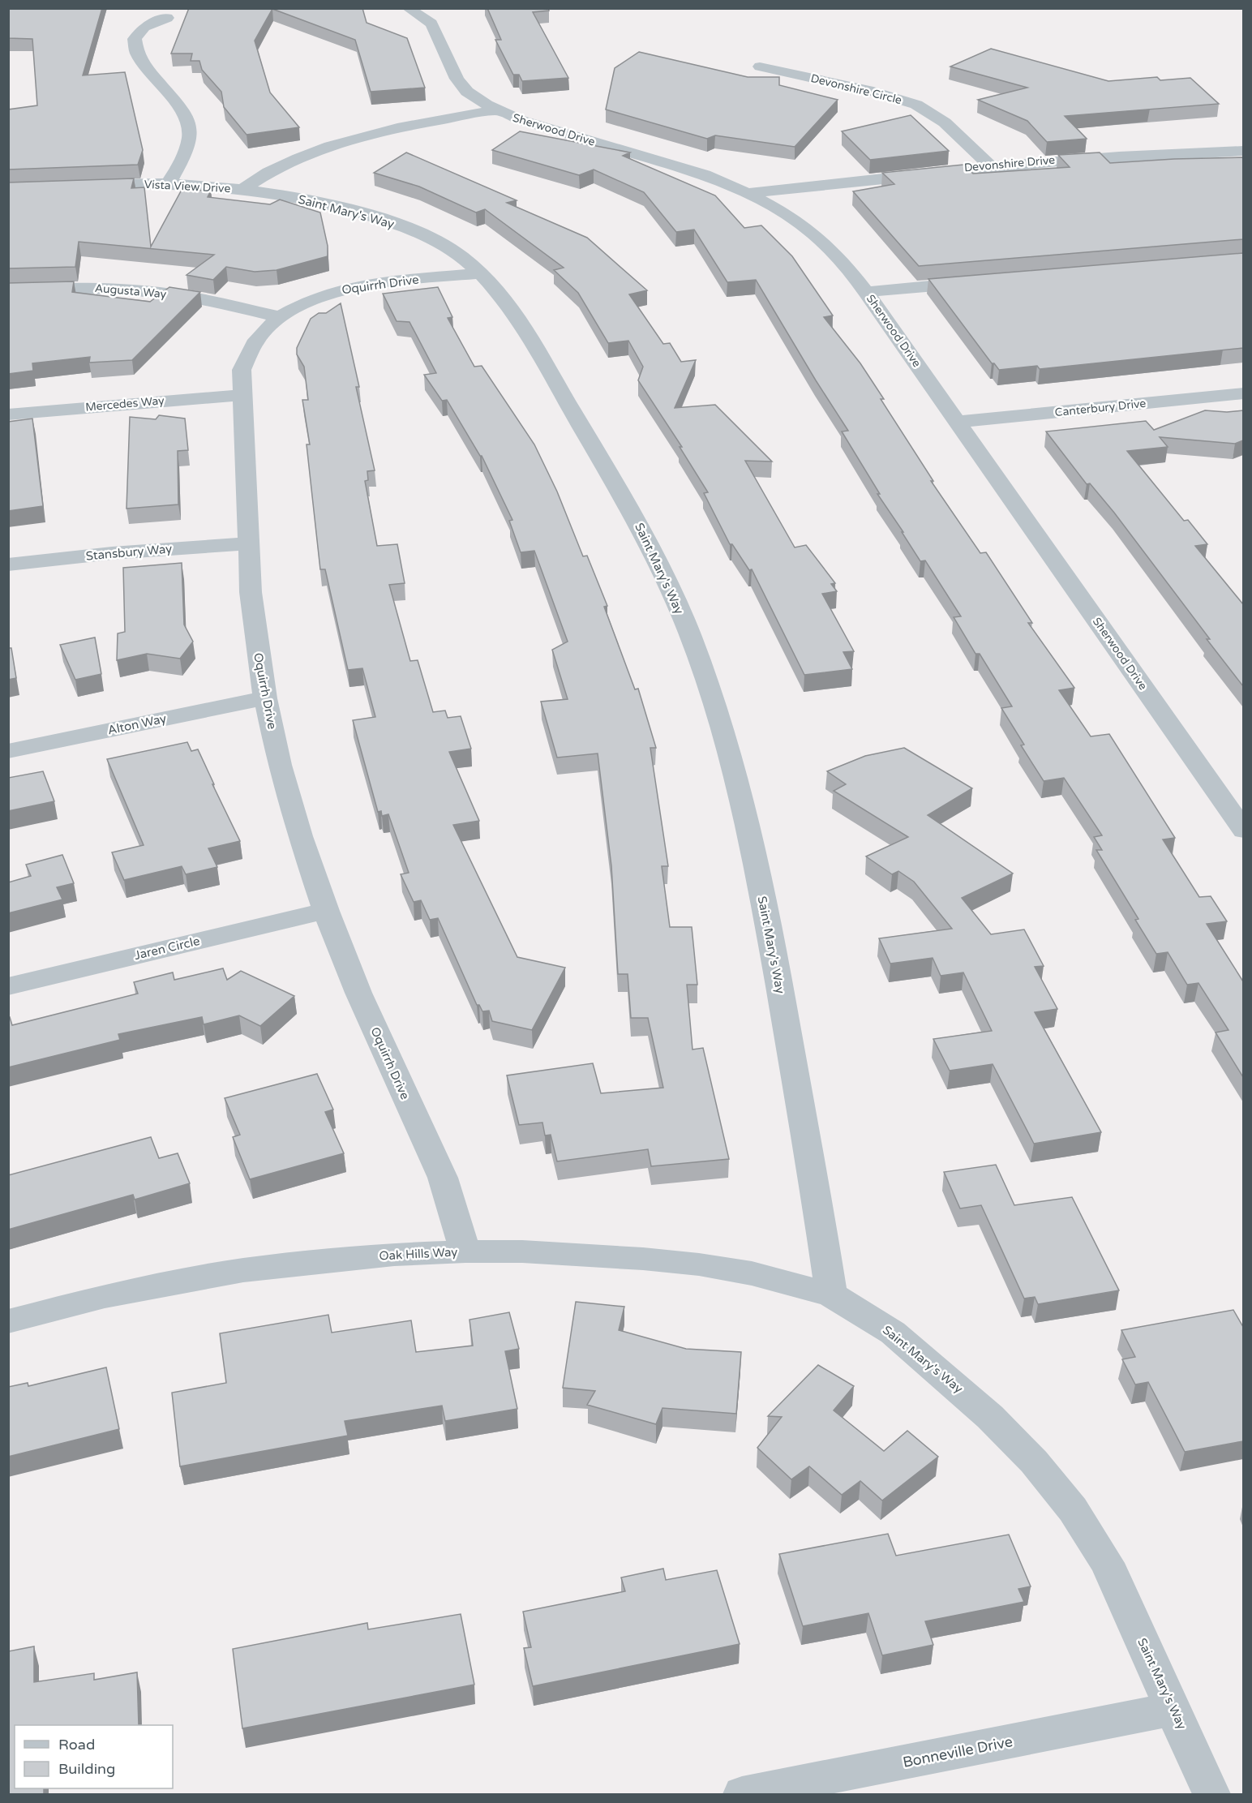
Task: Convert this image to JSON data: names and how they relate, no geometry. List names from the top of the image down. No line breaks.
{"streets":{"street":["Devonshire Circle","Sherwood Drive","Devonshire Drive","Vista View Drive","Saint Mary's Way","Oquirrh Drive","Augusta Way","Mercedes Way","Canterbury Drive","Stansbury Way","Alton Way","Jaren Circle","Oak Hills Way","Bonneville Drive"]},"crossings":[["Devonshire Circle","Devonshire Drive"],["Sherwood Drive","Devonshire Drive"],["Sherwood Drive","Vista View Drive"],["Sherwood Drive","Canterbury Drive"],["Vista View Drive","Saint Mary's Way"],["Saint Mary's Way","Oquirrh Drive"],["Saint Mary's Way","Oak Hills Way"],["Saint Mary's Way","Bonneville Drive"],["Oquirrh Drive","Augusta Way"],["Oquirrh Drive","Mercedes Way"],["Oquirrh Drive","Stansbury Way"],["Oquirrh Drive","Alton Way"],["Oquirrh Drive","Jaren Circle"],["Oquirrh Drive","Oak Hills Way"]],"legend":["Road","Building"]}
